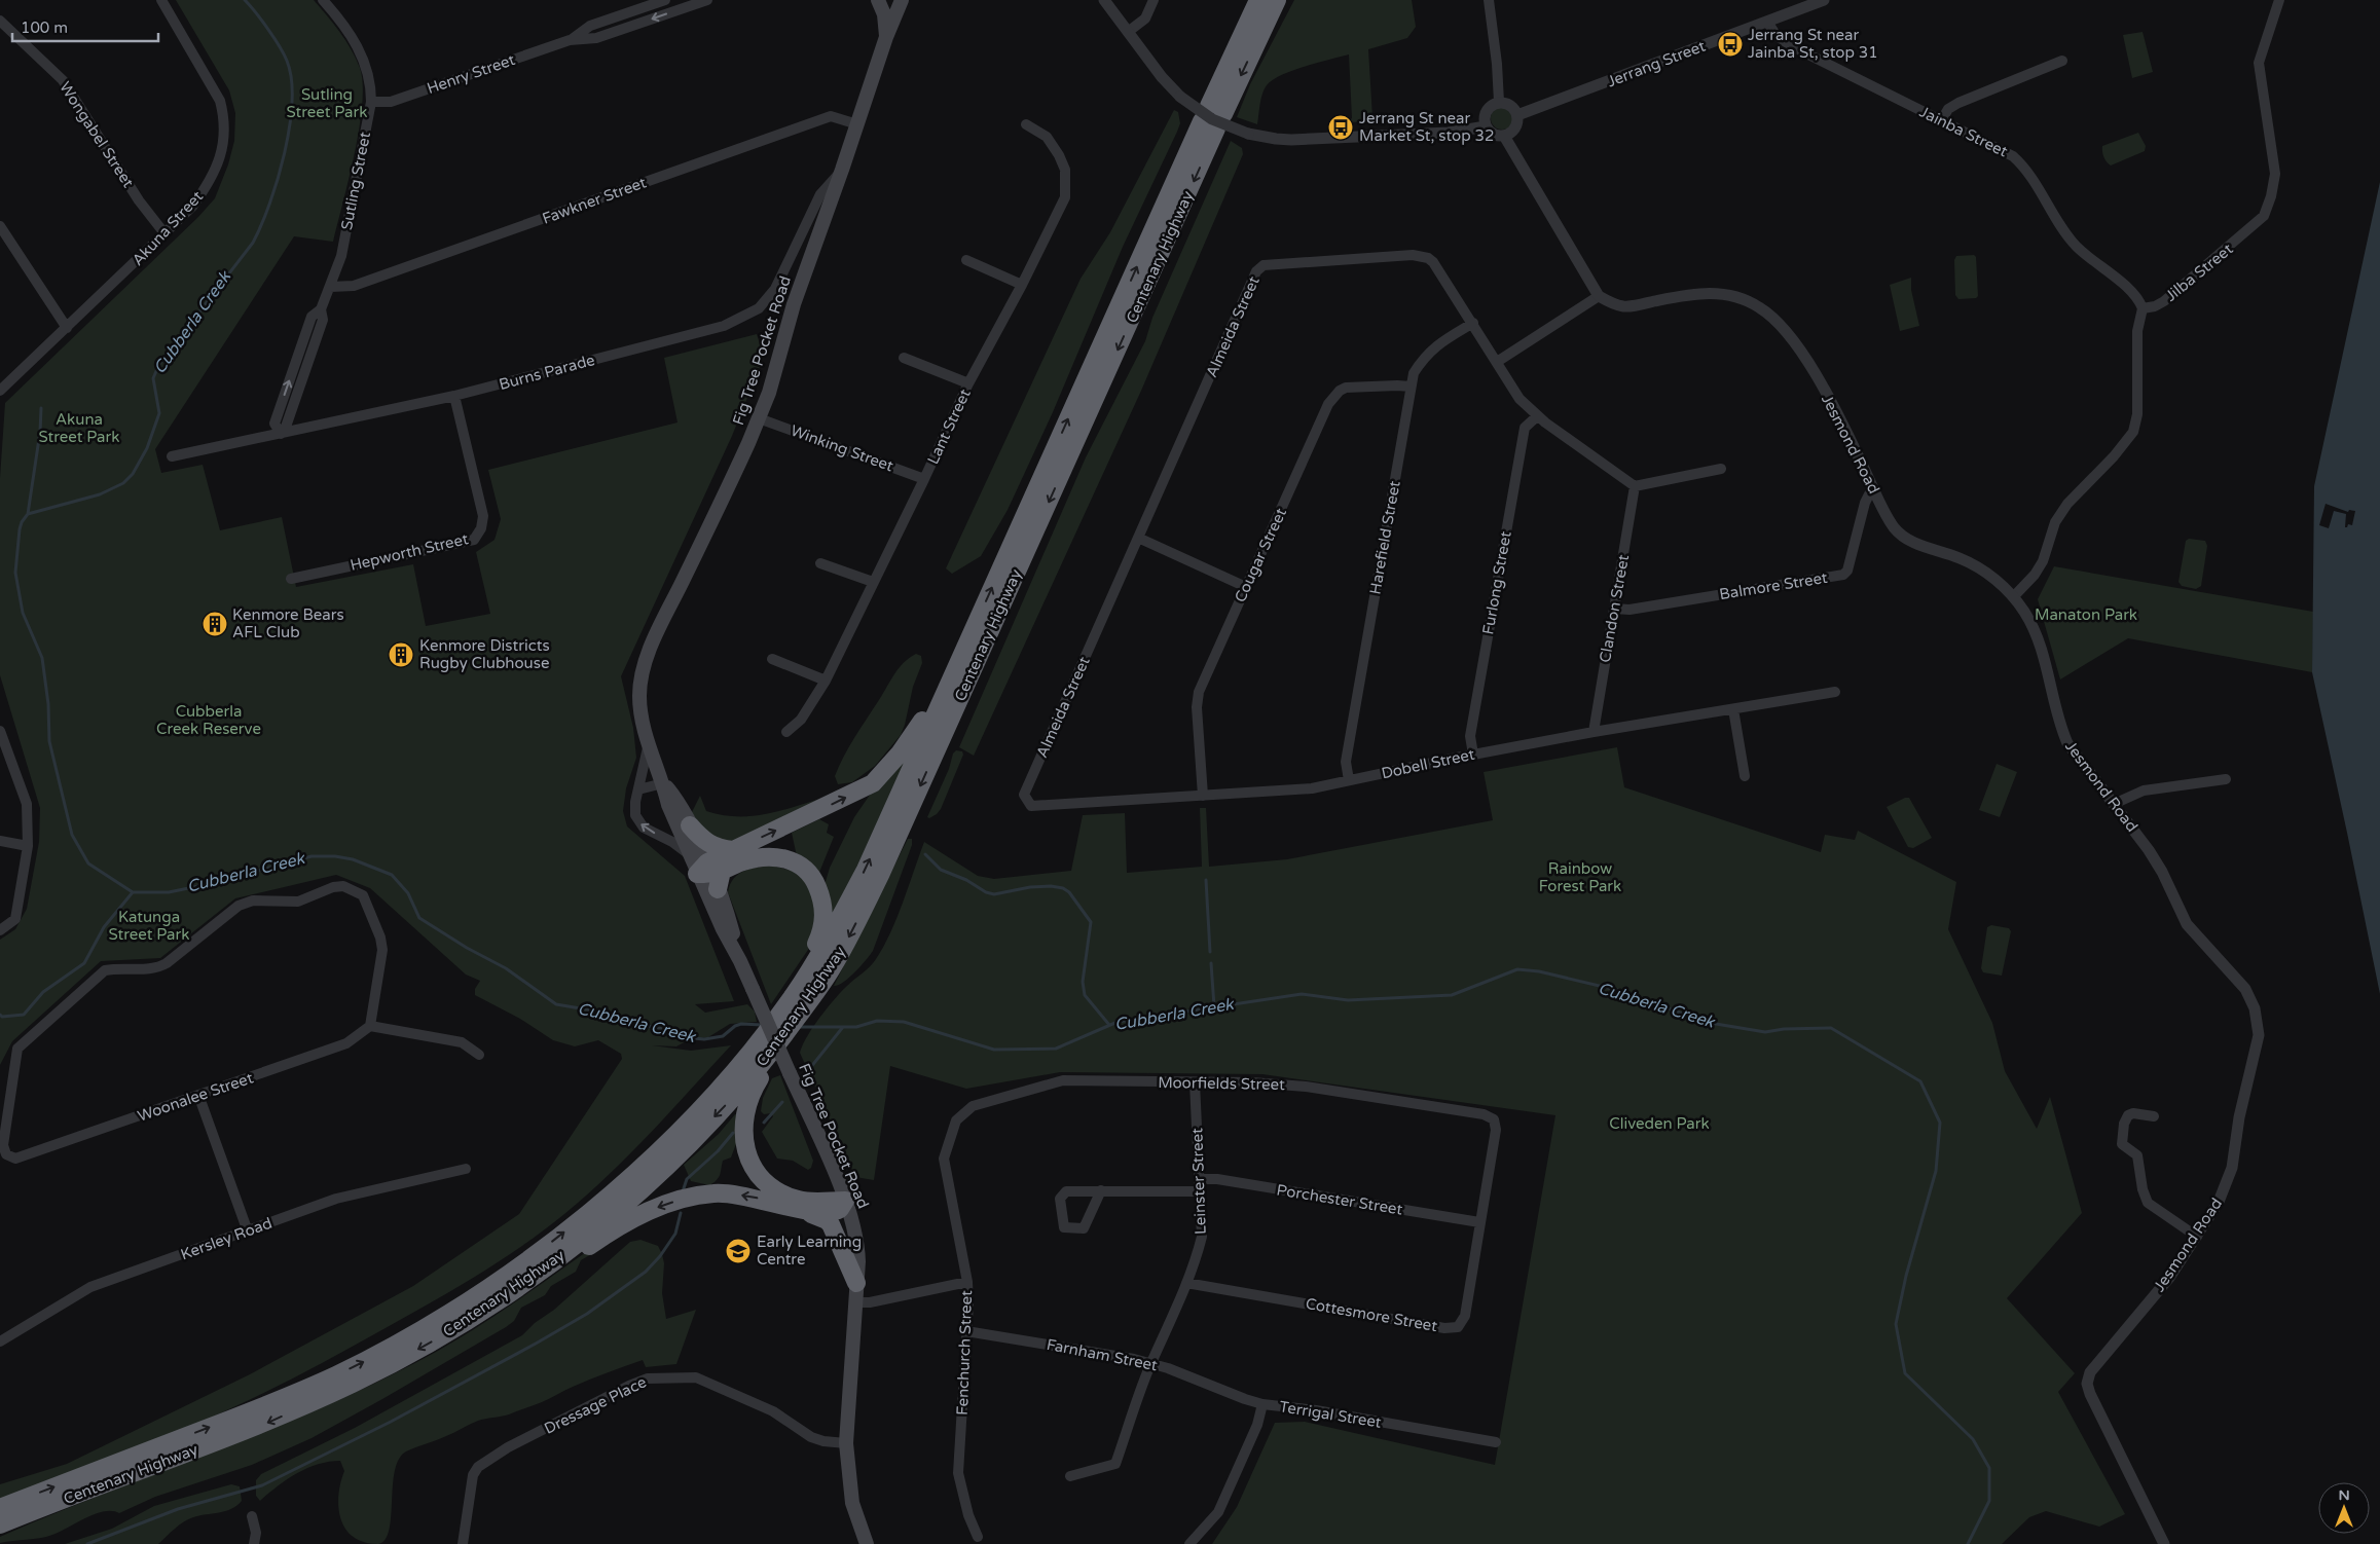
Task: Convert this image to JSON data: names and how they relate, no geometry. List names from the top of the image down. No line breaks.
{"streets":{"highway":["Centenary Highway"],"main road":["Fig Tree Pocket Road"],"street":["Jerrang Street","Henry Street","Jainba Street","Wongabel Street","Sutling Street","Fawkner Street","Akuna Street","Jilba Street","Almeida Street","Burns Parade","Lant Street","Jesmond Road","Winking Street","Harefield Street","Hepworth Street","Cougar Street","Furlong Street","Balmore Street","Clandon Street","Dobell Street","Moorfields Street","Woonalee Street","Leinster Street","Porchester Street","Kersley Road","Cottesmore Street","Fenchurch Street","Farnham Street","Dressage Place","Terrigal Street"]},"crossings":[["Jerrang Street","Jainba Street"],["Henry Street","Sutling Street"],["Jainba Street","Jilba Street"],["Wongabel Street","Akuna Street"],["Sutling Street","Fawkner Street"],["Sutling Street","Burns Parade"],["Fawkner Street","Fig Tree Pocket Road"],["Almeida Street","Harefield Street"],["Almeida Street","Furlong Street"],["Almeida Street","Clandon Street"],["Almeida Street","Dobell Street"],["Fig Tree Pocket Road","Burns Parade"],["Fig Tree Pocket Road","Winking Street"],["Fig Tree Pocket Road","Dressage Place"],["Burns Parade","Hepworth Street"],["Lant Street","Winking Street"],["Jesmond Road","Balmore Street"],["Harefield Street","Cougar Street"],["Harefield Street","Dobell Street"],["Cougar Street","Dobell Street"],["Furlong Street","Dobell Street"],["Balmore Street","Clandon Street"],["Clandon Street","Dobell Street"],["Moorfields Street","Leinster Street"],["Moorfields Street","Cottesmore Street"],["Moorfields Street","Fenchurch Street"],["Leinster Street","Porchester Street"],["Leinster Street","Cottesmore Street"],["Leinster Street","Farnham Street"],["Porchester Street","Cottesmore Street"],["Fenchurch Street","Farnham Street"],["Farnham Street","Terrigal Street"]],"water":["Cubberla Creek"],"parks":["Sutling Street Park","Akuna Street Park","Manaton Park","Cubberla Creek Reserve","Rainbow Forest Park","Katunga Street Park","Cliveden Park"],"places":{"bus stop":["Jerrang St near Jainba St, stop 31","Jerrang St near Market St, stop 32"],"building":["Kenmore Bears AFL Club","Kenmore Districts Rugby Clubhouse"],"school or university":["Early Learning Centre"]},"scale_bar":"100 m","north":"top"}
